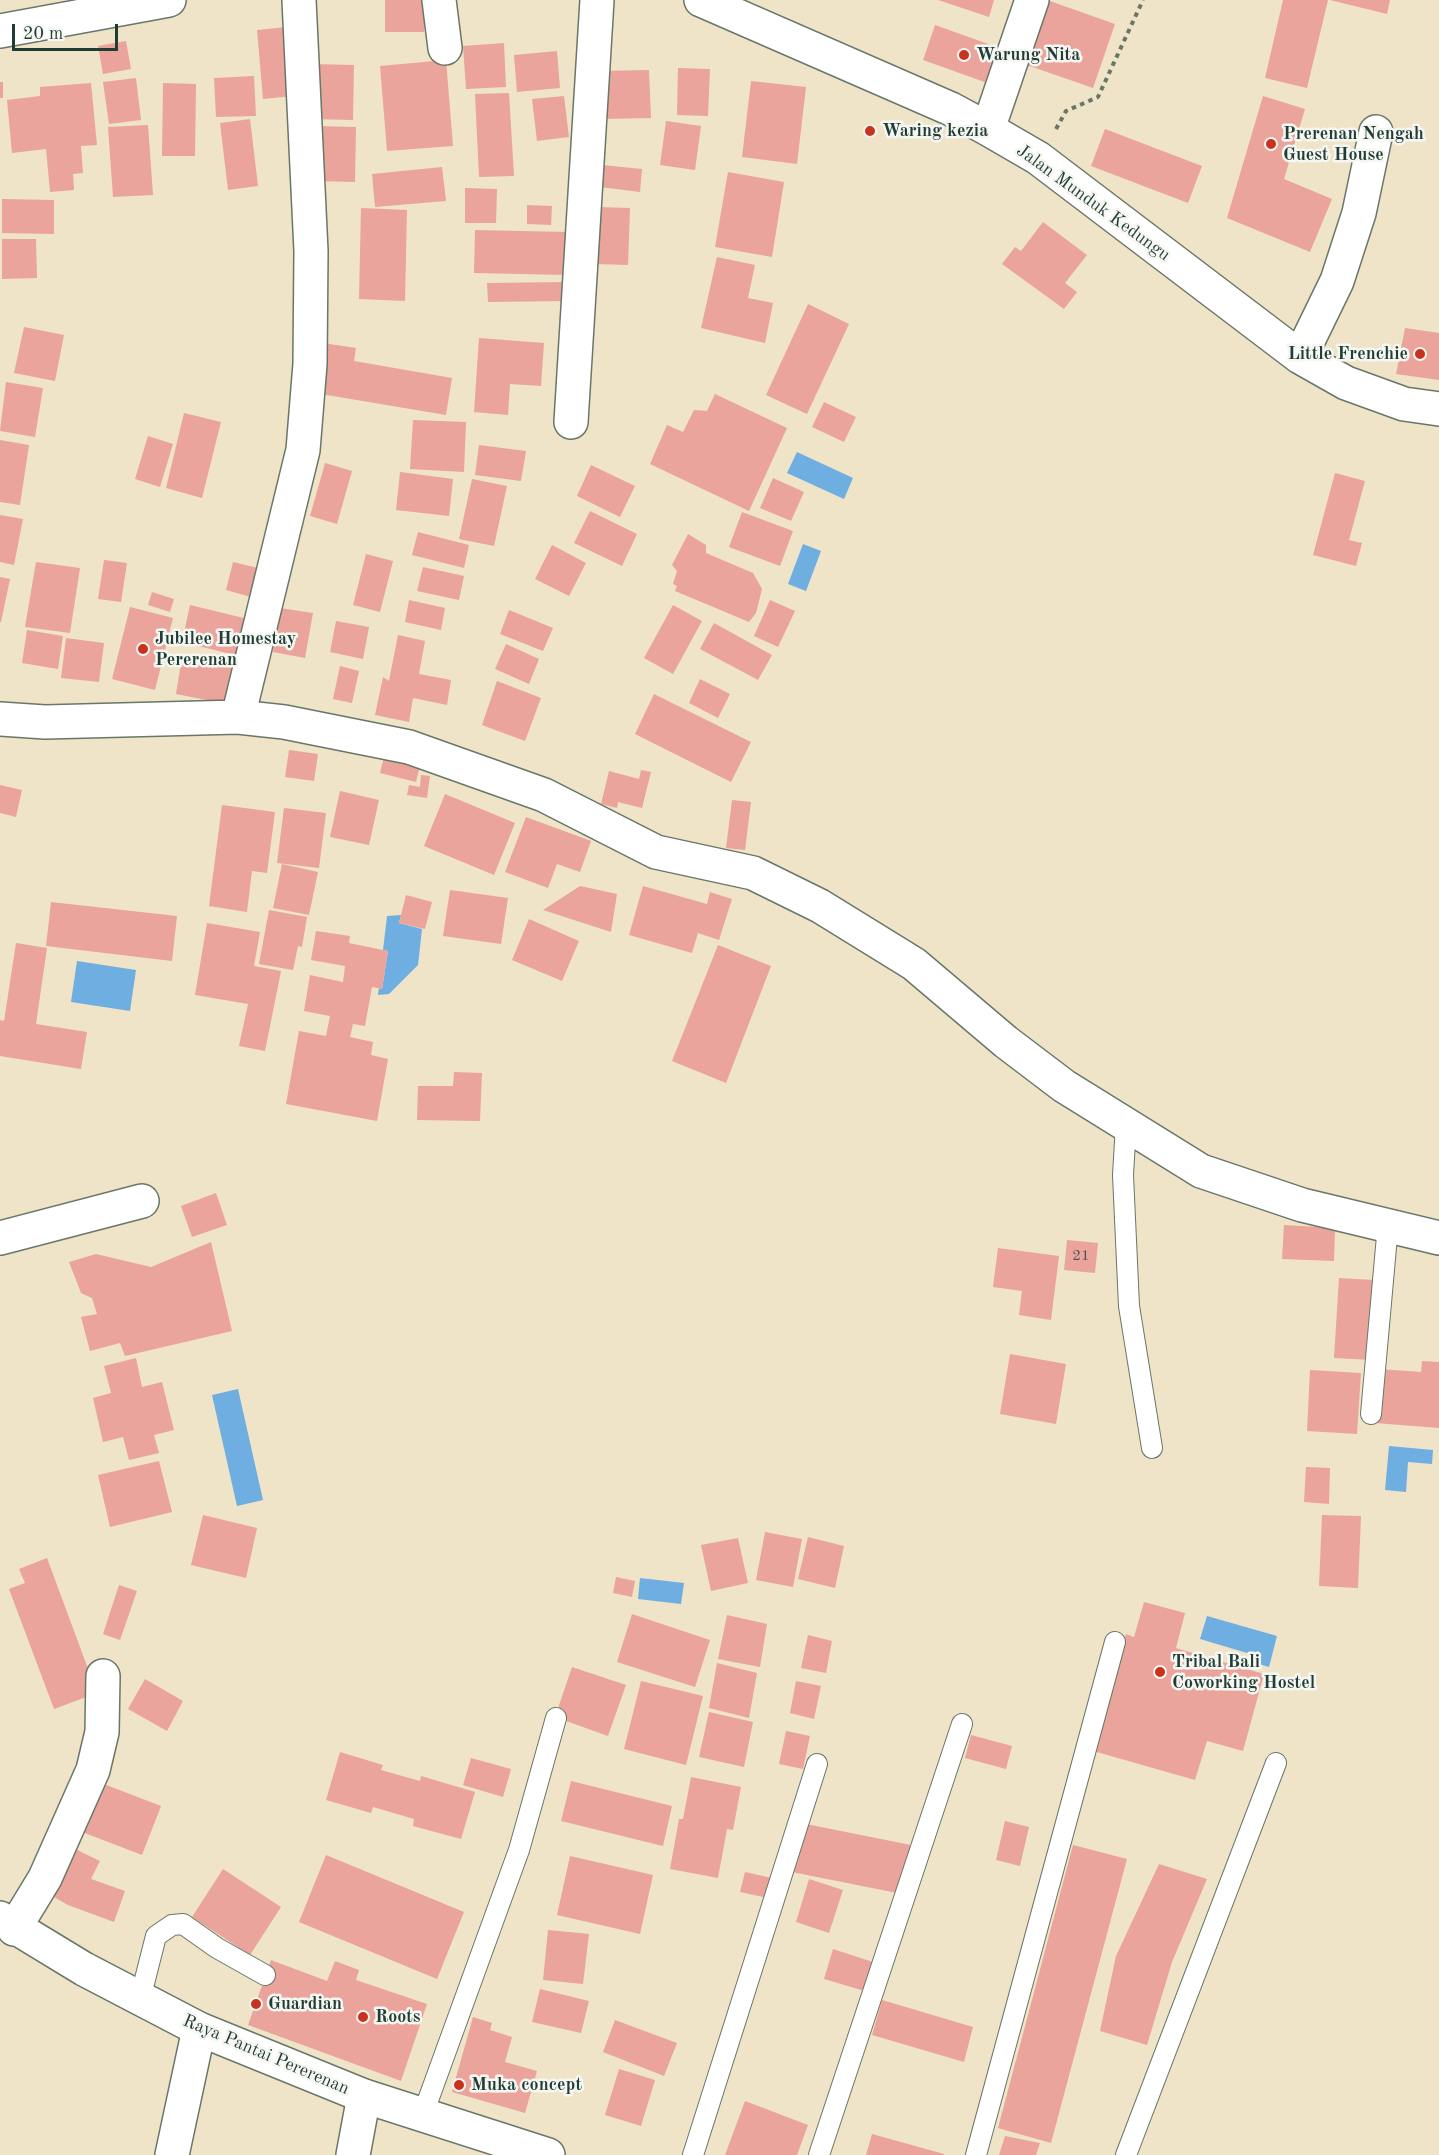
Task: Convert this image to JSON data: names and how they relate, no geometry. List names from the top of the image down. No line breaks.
{"streets":{"street":["Jalan Munduk Kedungu","Raya Pantai Pererenan"]},"places":["Warung Nita","Waring kezia","Prerenan Nengah Guest House","Little Frenchie","Jubilee Homestay Pererenan","Tribal Bali Coworking Hostel","Guardian","Roots","Muka concept"],"house_numbers":["21"],"scale_bar":"20 m"}
